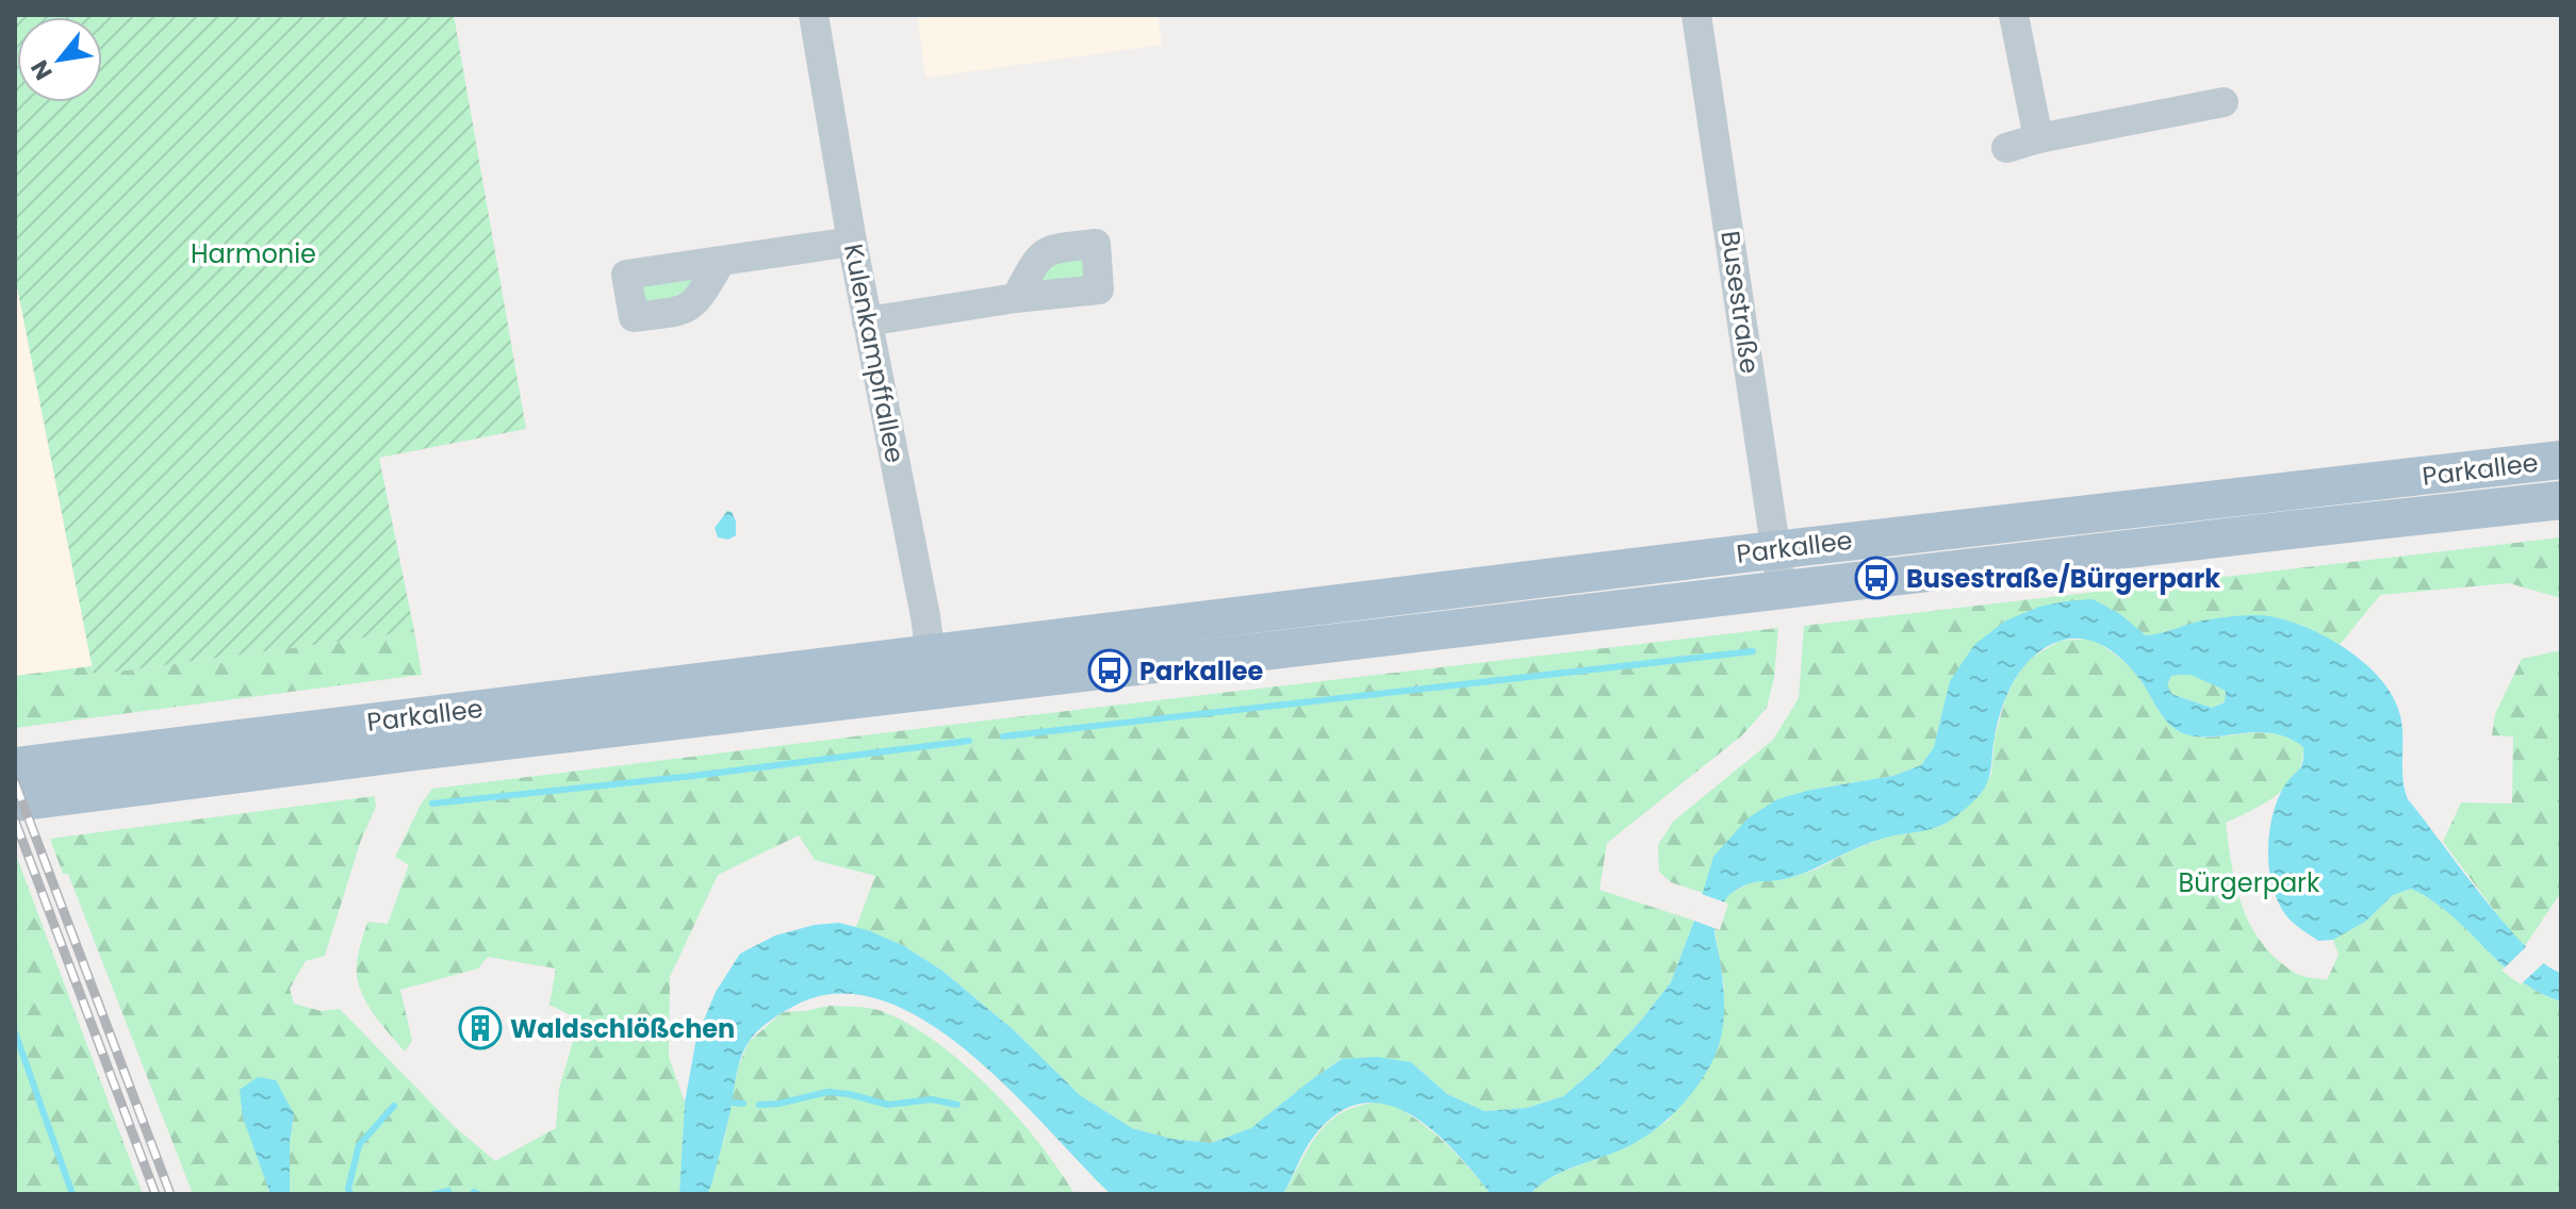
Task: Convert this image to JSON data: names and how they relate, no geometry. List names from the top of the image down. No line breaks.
{"streets":{"main road":["Parkallee"],"street":["Busestraße","Kulenkampffallee"]},"crossings":[["Busestraße","Parkallee"],["Kulenkampffallee","Parkallee"]],"parks":["Harmonie","Bürgerpark"],"places":{"bus stop":["Busestraße/Bürgerpark","Parkallee"],"building":["Waldschlößchen"]},"north":"bottom left"}
